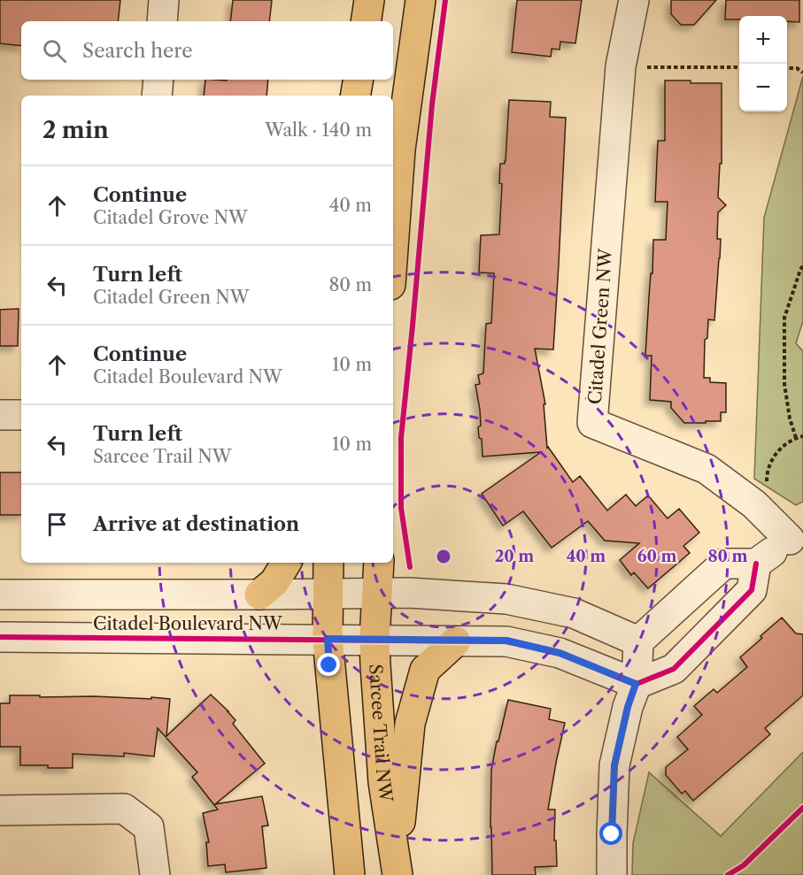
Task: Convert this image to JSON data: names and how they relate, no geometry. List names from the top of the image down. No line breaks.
{"streets":{"main road":["Sarcee Trail NW"],"street":["Citadel Green NW","Citadel Boulevard NW"]},"crossings":[["Citadel Boulevard NW","Sarcee Trail NW"]],"page":{"map_buttons":["+","−"],"search":"Search here","heading":["2 min","Walk · 140 m"],"list":[["Continue","Citadel Grove NW","40 m"],["Turn left","Citadel Green NW","80 m"],["Continue","Citadel Boulevard NW","10 m"],["Turn left","Sarcee Trail NW","10 m"],"Arrive at destination"]},"rings":["20 m","40 m","60 m","80 m"]}
